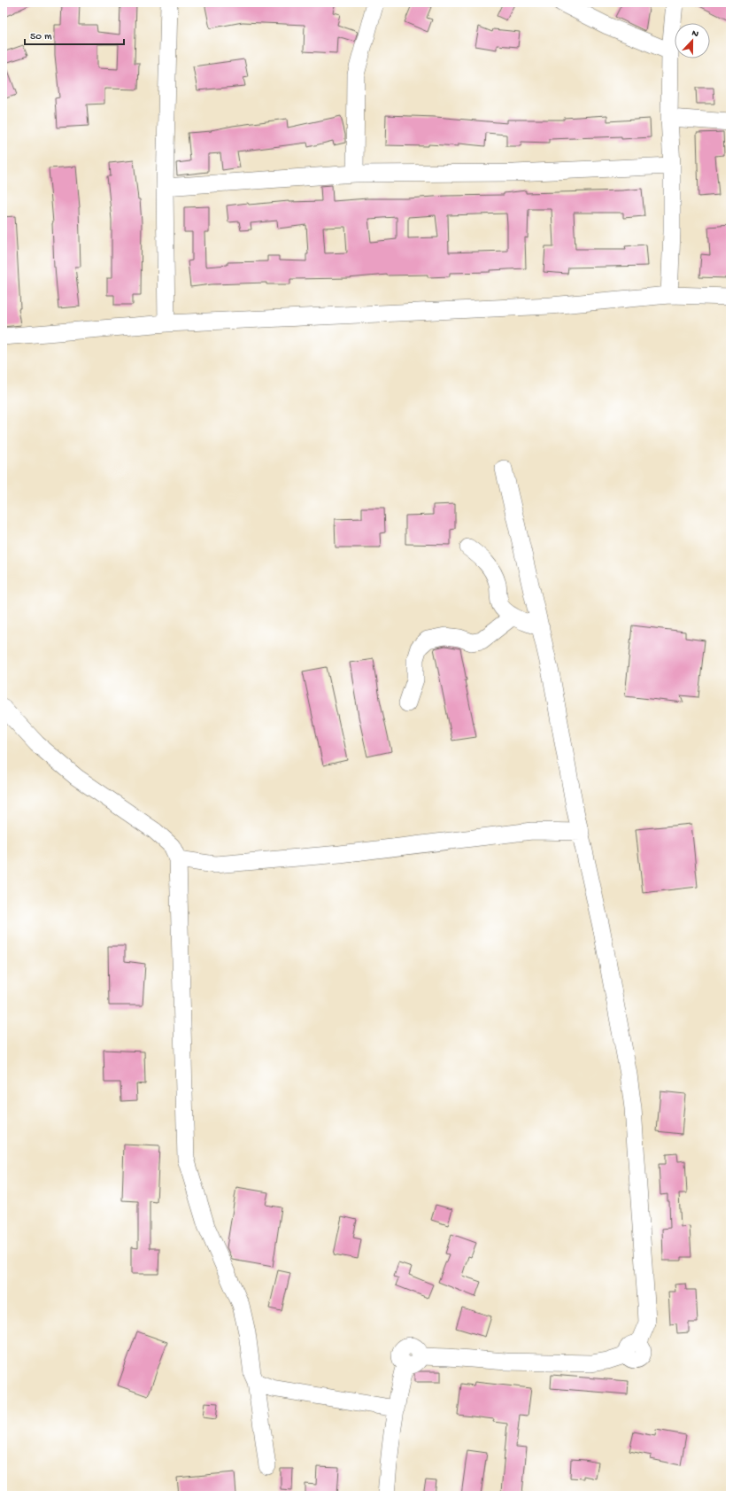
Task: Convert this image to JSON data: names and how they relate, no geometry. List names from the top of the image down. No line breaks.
{"scale_bar":"50 m","north":"top"}
